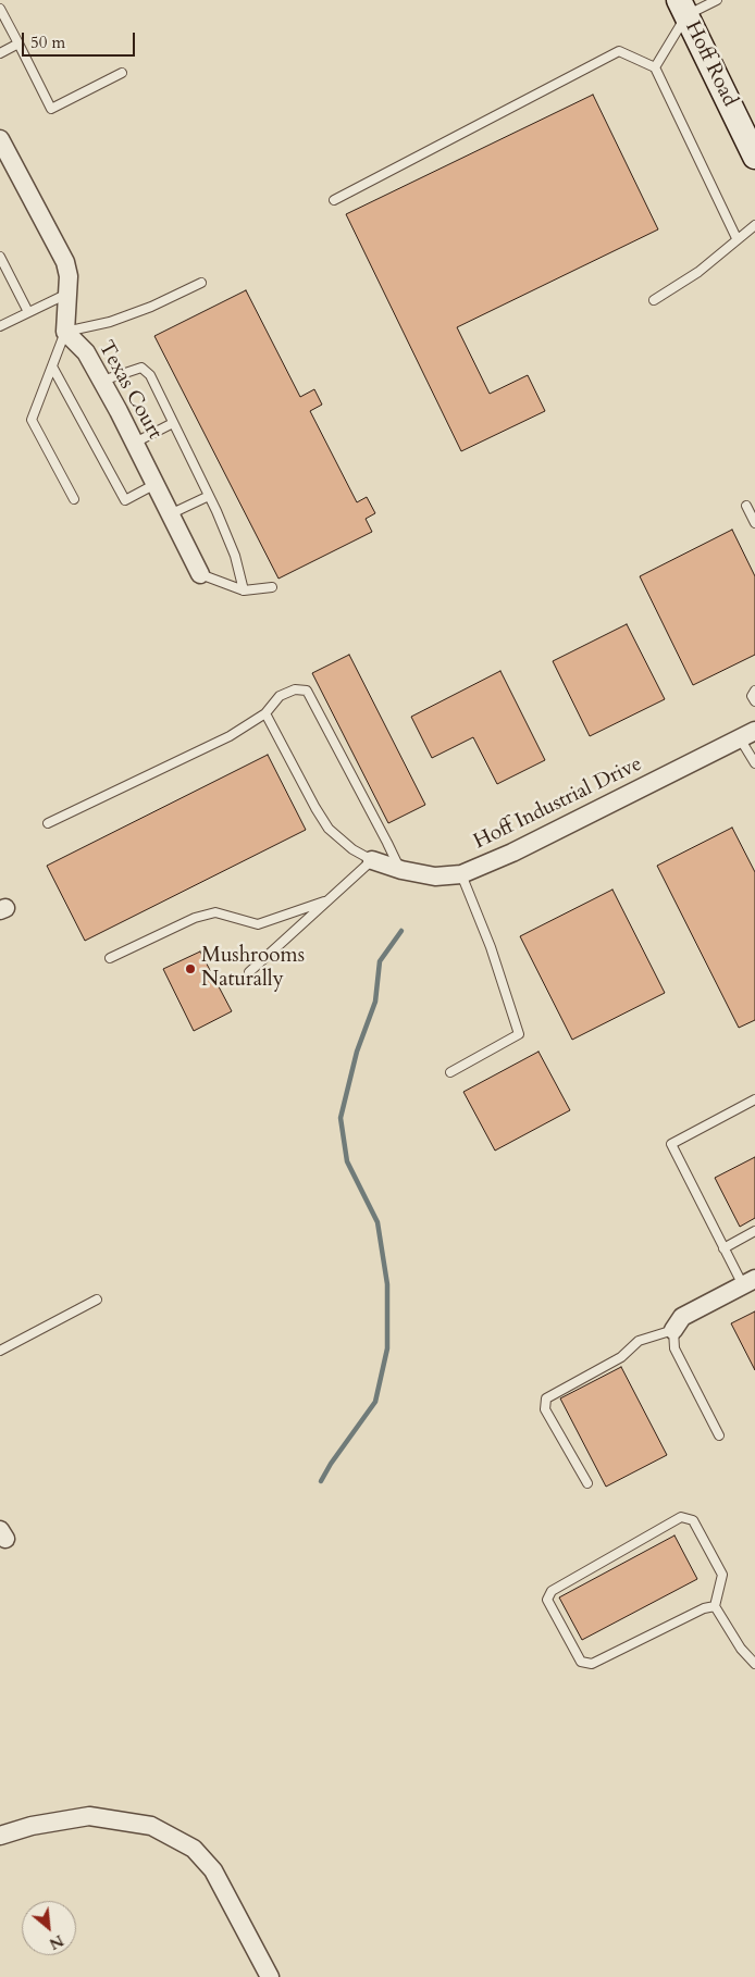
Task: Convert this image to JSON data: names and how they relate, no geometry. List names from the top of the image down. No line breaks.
{"streets":{"street":["Hoff Road","Texas Court","Hoff Industrial Drive"]},"places":["Mushrooms Naturally"],"scale_bar":"50 m","north":"bottom right"}
